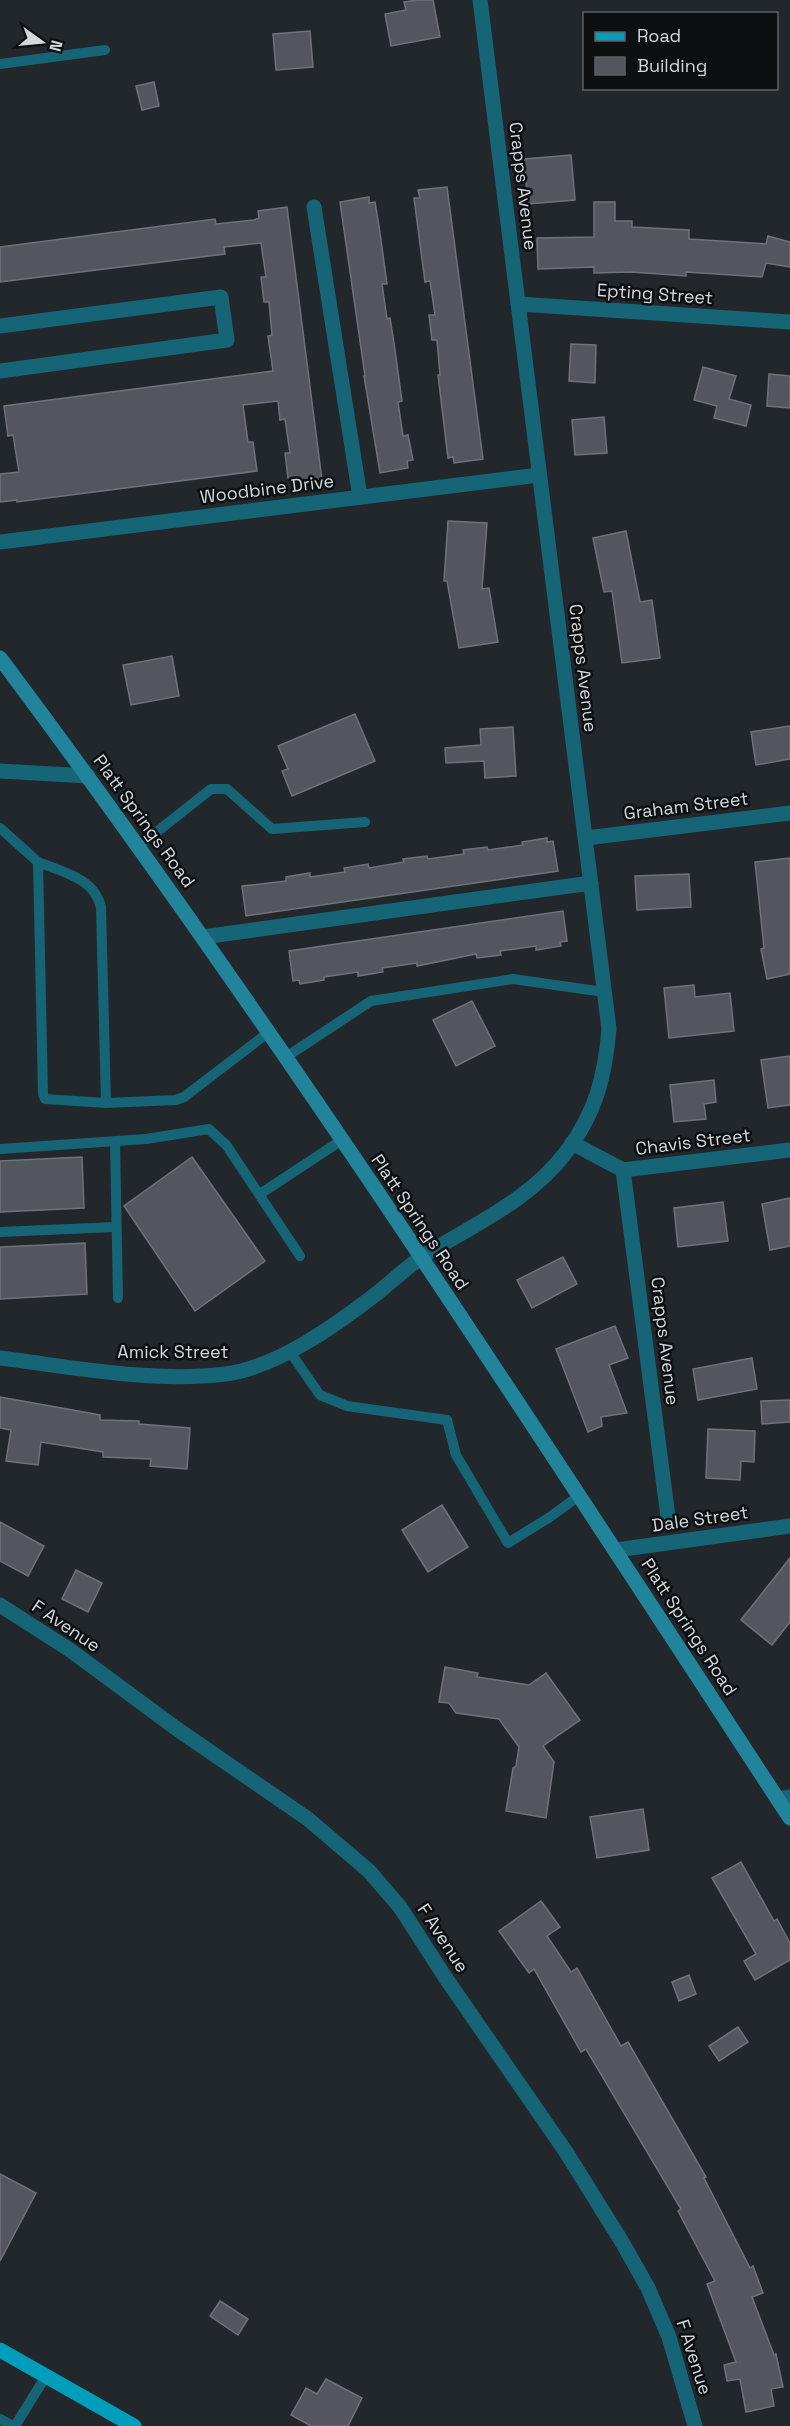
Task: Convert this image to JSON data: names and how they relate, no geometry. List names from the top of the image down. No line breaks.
{"streets":{"main road":["Platt Springs Road"],"street":["Crapps Avenue","Epting Street","Woodbine Drive","Graham Street","Chavis Street","Amick Street","Dale Street","F Avenue"]},"crossings":[["Crapps Avenue","Epting Street"],["Crapps Avenue","Woodbine Drive"],["Crapps Avenue","Graham Street"],["Crapps Avenue","Platt Springs Road"],["Crapps Avenue","Chavis Street"],["Crapps Avenue","Amick Street"],["Platt Springs Road","Amick Street"],["Platt Springs Road","Dale Street"]],"legend":["Road","Building"],"north":"right"}
